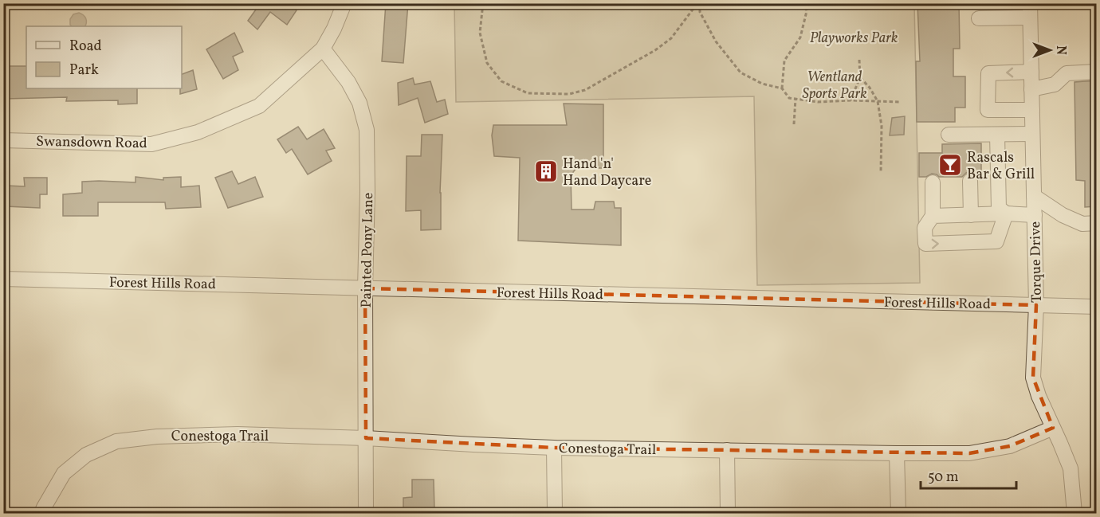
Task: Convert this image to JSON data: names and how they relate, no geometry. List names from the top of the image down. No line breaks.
{"streets":{"street":["Swansdown Road","Painted Pony Lane","Torque Drive","Forest Hills Road","Conestoga Trail"]},"crossings":[["Swansdown Road","Painted Pony Lane"],["Painted Pony Lane","Forest Hills Road"],["Painted Pony Lane","Conestoga Trail"],["Torque Drive","Forest Hills Road"],["Torque Drive","Conestoga Trail"]],"parks":["Playworks Park","Wentland Sports Park"],"places":{"bar":["Rascals Bar & Grill"],"building":["Hand 'n' Hand Daycare"]},"legend":["Road","Park"],"scale_bar":"50 m","north":"right"}
